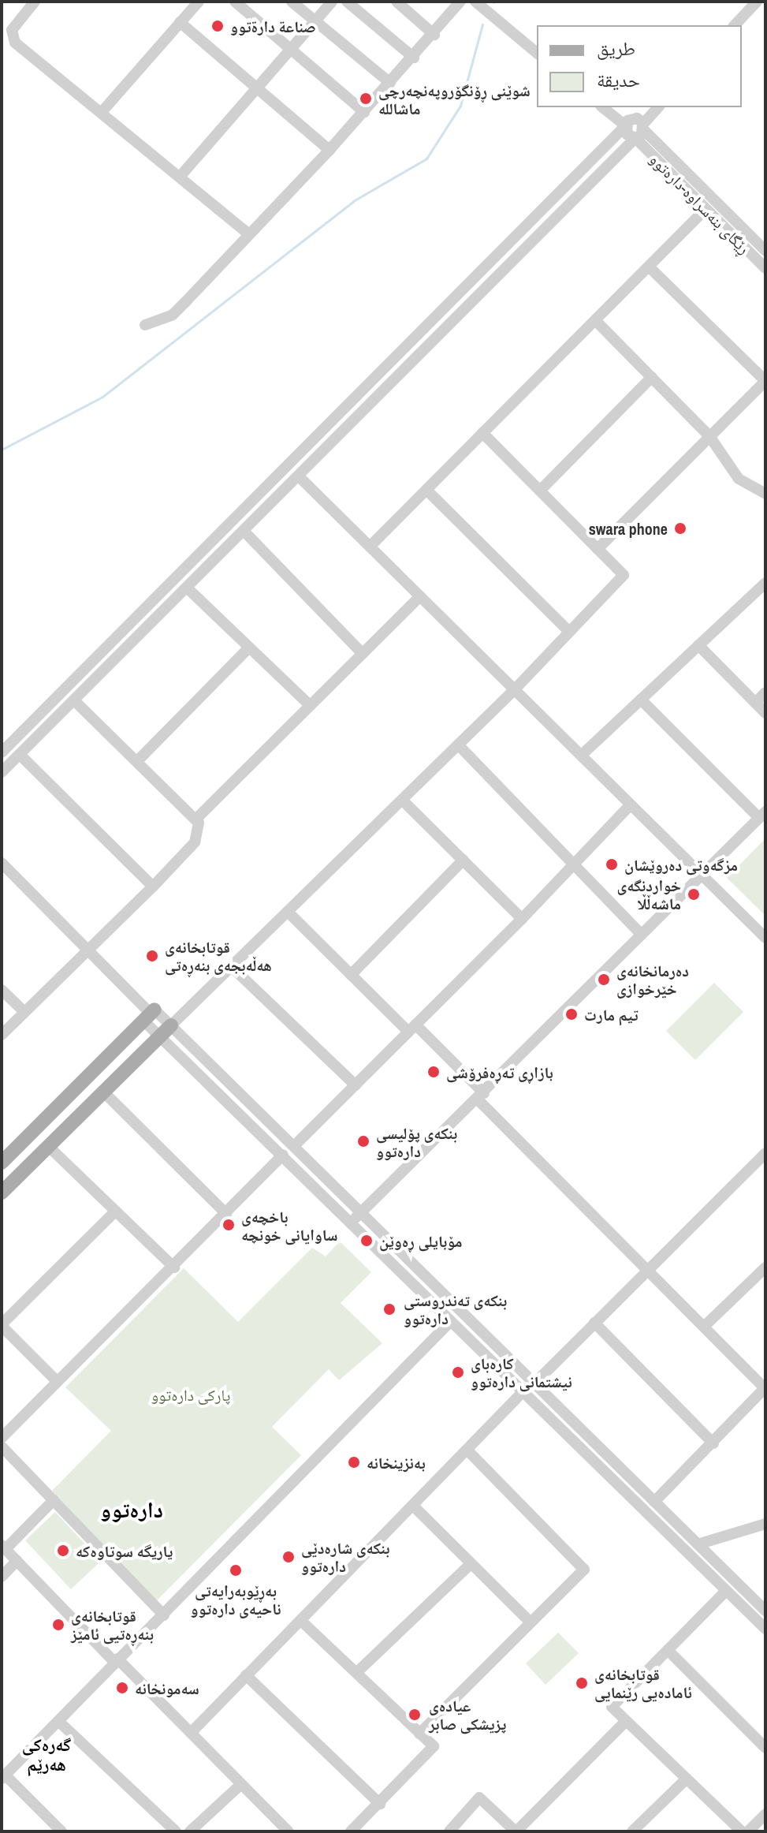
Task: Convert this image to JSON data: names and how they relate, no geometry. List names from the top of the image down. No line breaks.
{"streets":{"street":["ڕێگای بنەسراوە-دارەتوو"]},"districts":["دارەتوو","گەرەکی هەرێم"],"parks":["پارکی دارەتوو"],"places":["صناعة دارةتوو","شوێنی ڕۆنگۆروپەنچەرچی ماشاللە","swara phone","مزگەوتی دەروێشان","خواردنگەی ماشەڵڵا","قوتابخانەی هەڵەبجەی بنەڕەتی","دەرمانخانەی خێرخوازی","تیم مارت","بازاڕی تەڕەفرۆشی","بنکەی پۆلیسی دارەتوو","باخچەی ساوایانی خونچە","مۆبایلی ڕەوێن","بنکەی تەندروستی دارەتوو","کارەبای نیشتمانی دارەتوو","بەنزینخانە","یاریگە سوتاوەکە","بنکەی شارەدێی دارەتوو","بەڕێوبەرایەتی ناحیەی دارەتوو","قوتابخانەی بنەڕەتیی ئامێز","قوتابخانەی ئامادەیی رێنمایی","سەمونخانە","عیادەی پزیشکی صابر"],"legend":["طريق","حديقة"]}
